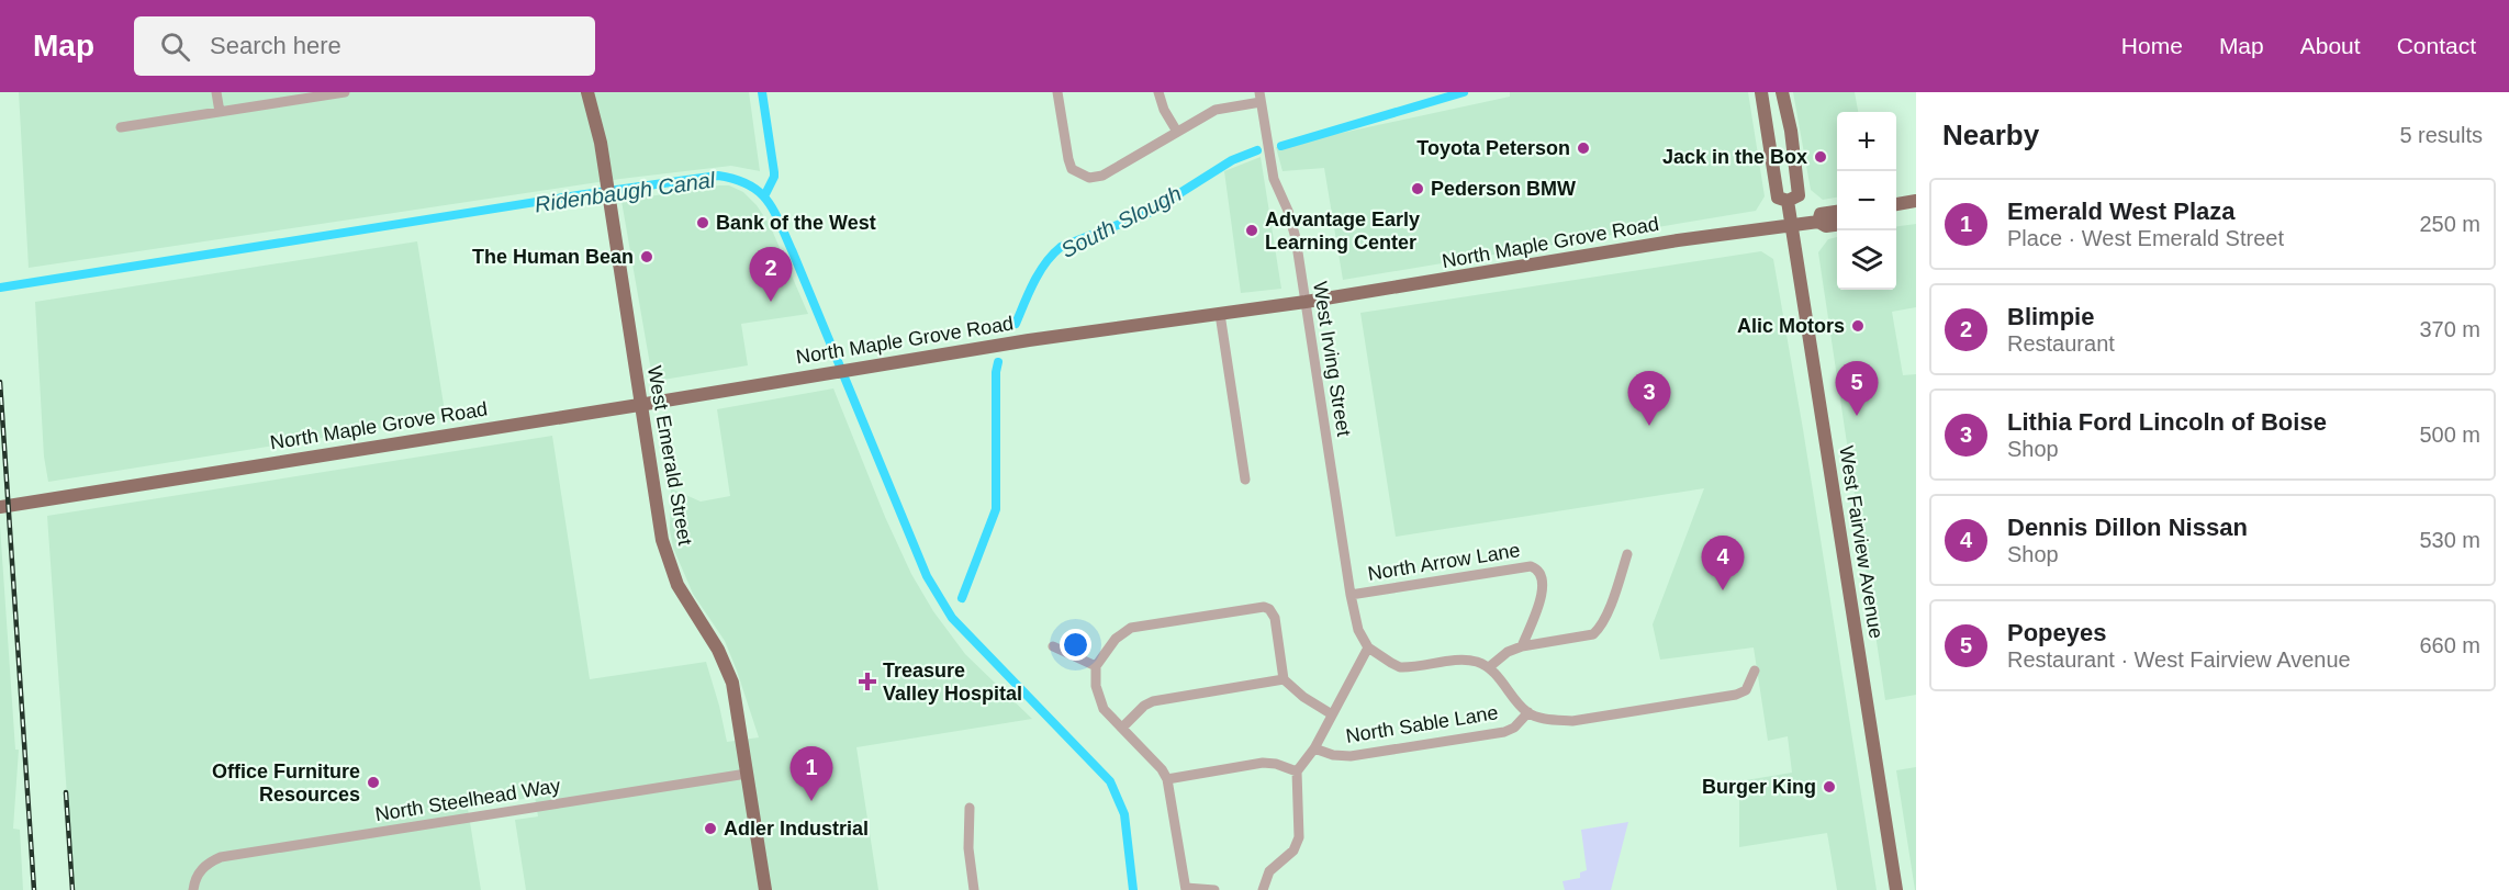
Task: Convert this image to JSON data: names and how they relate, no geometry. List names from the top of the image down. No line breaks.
{"streets":{"main road":["North Maple Grove Road","West Emerald Street","West Fairview Avenue"],"street":["West Irving Street","North Arrow Lane","North Sable Lane","North Steelhead Way"]},"crossings":[["North Maple Grove Road","West Irving Street"],["North Maple Grove Road","West Emerald Street"],["North Maple Grove Road","West Fairview Avenue"],["West Irving Street","North Arrow Lane"],["West Emerald Street","North Steelhead Way"]],"water":["Ridenbaugh Canal","South Slough"],"places":{"other":["Toyota Peterson","Jack in the Box","Pederson BMW","Bank of the West","Advantage Early Learning Center","The Human Bean","Alic Motors","Office Furniture Resources","Burger King","Adler Industrial"],"health":["Treasure Valley Hospital"]},"page":{"header":"Map","search":"Search here","nav":["Home","Map","About","Contact"],"heading":["Nearby","5 results"],"map_buttons":["+","−"],"list":[{"mark":"1","name":"Emerald West Plaza","note":"Place · West Emerald Street","value":"250 m"},{"mark":"2","name":"Blimpie","note":"Restaurant","value":"370 m"},{"mark":"3","name":"Lithia Ford Lincoln of Boise","note":"Shop","value":"500 m"},{"mark":"4","name":"Dennis Dillon Nissan","note":"Shop","value":"530 m"},{"mark":"5","name":"Popeyes","note":"Restaurant · West Fairview Avenue","value":"660 m"}],"pins":["2","5","3","4","1"]}}
